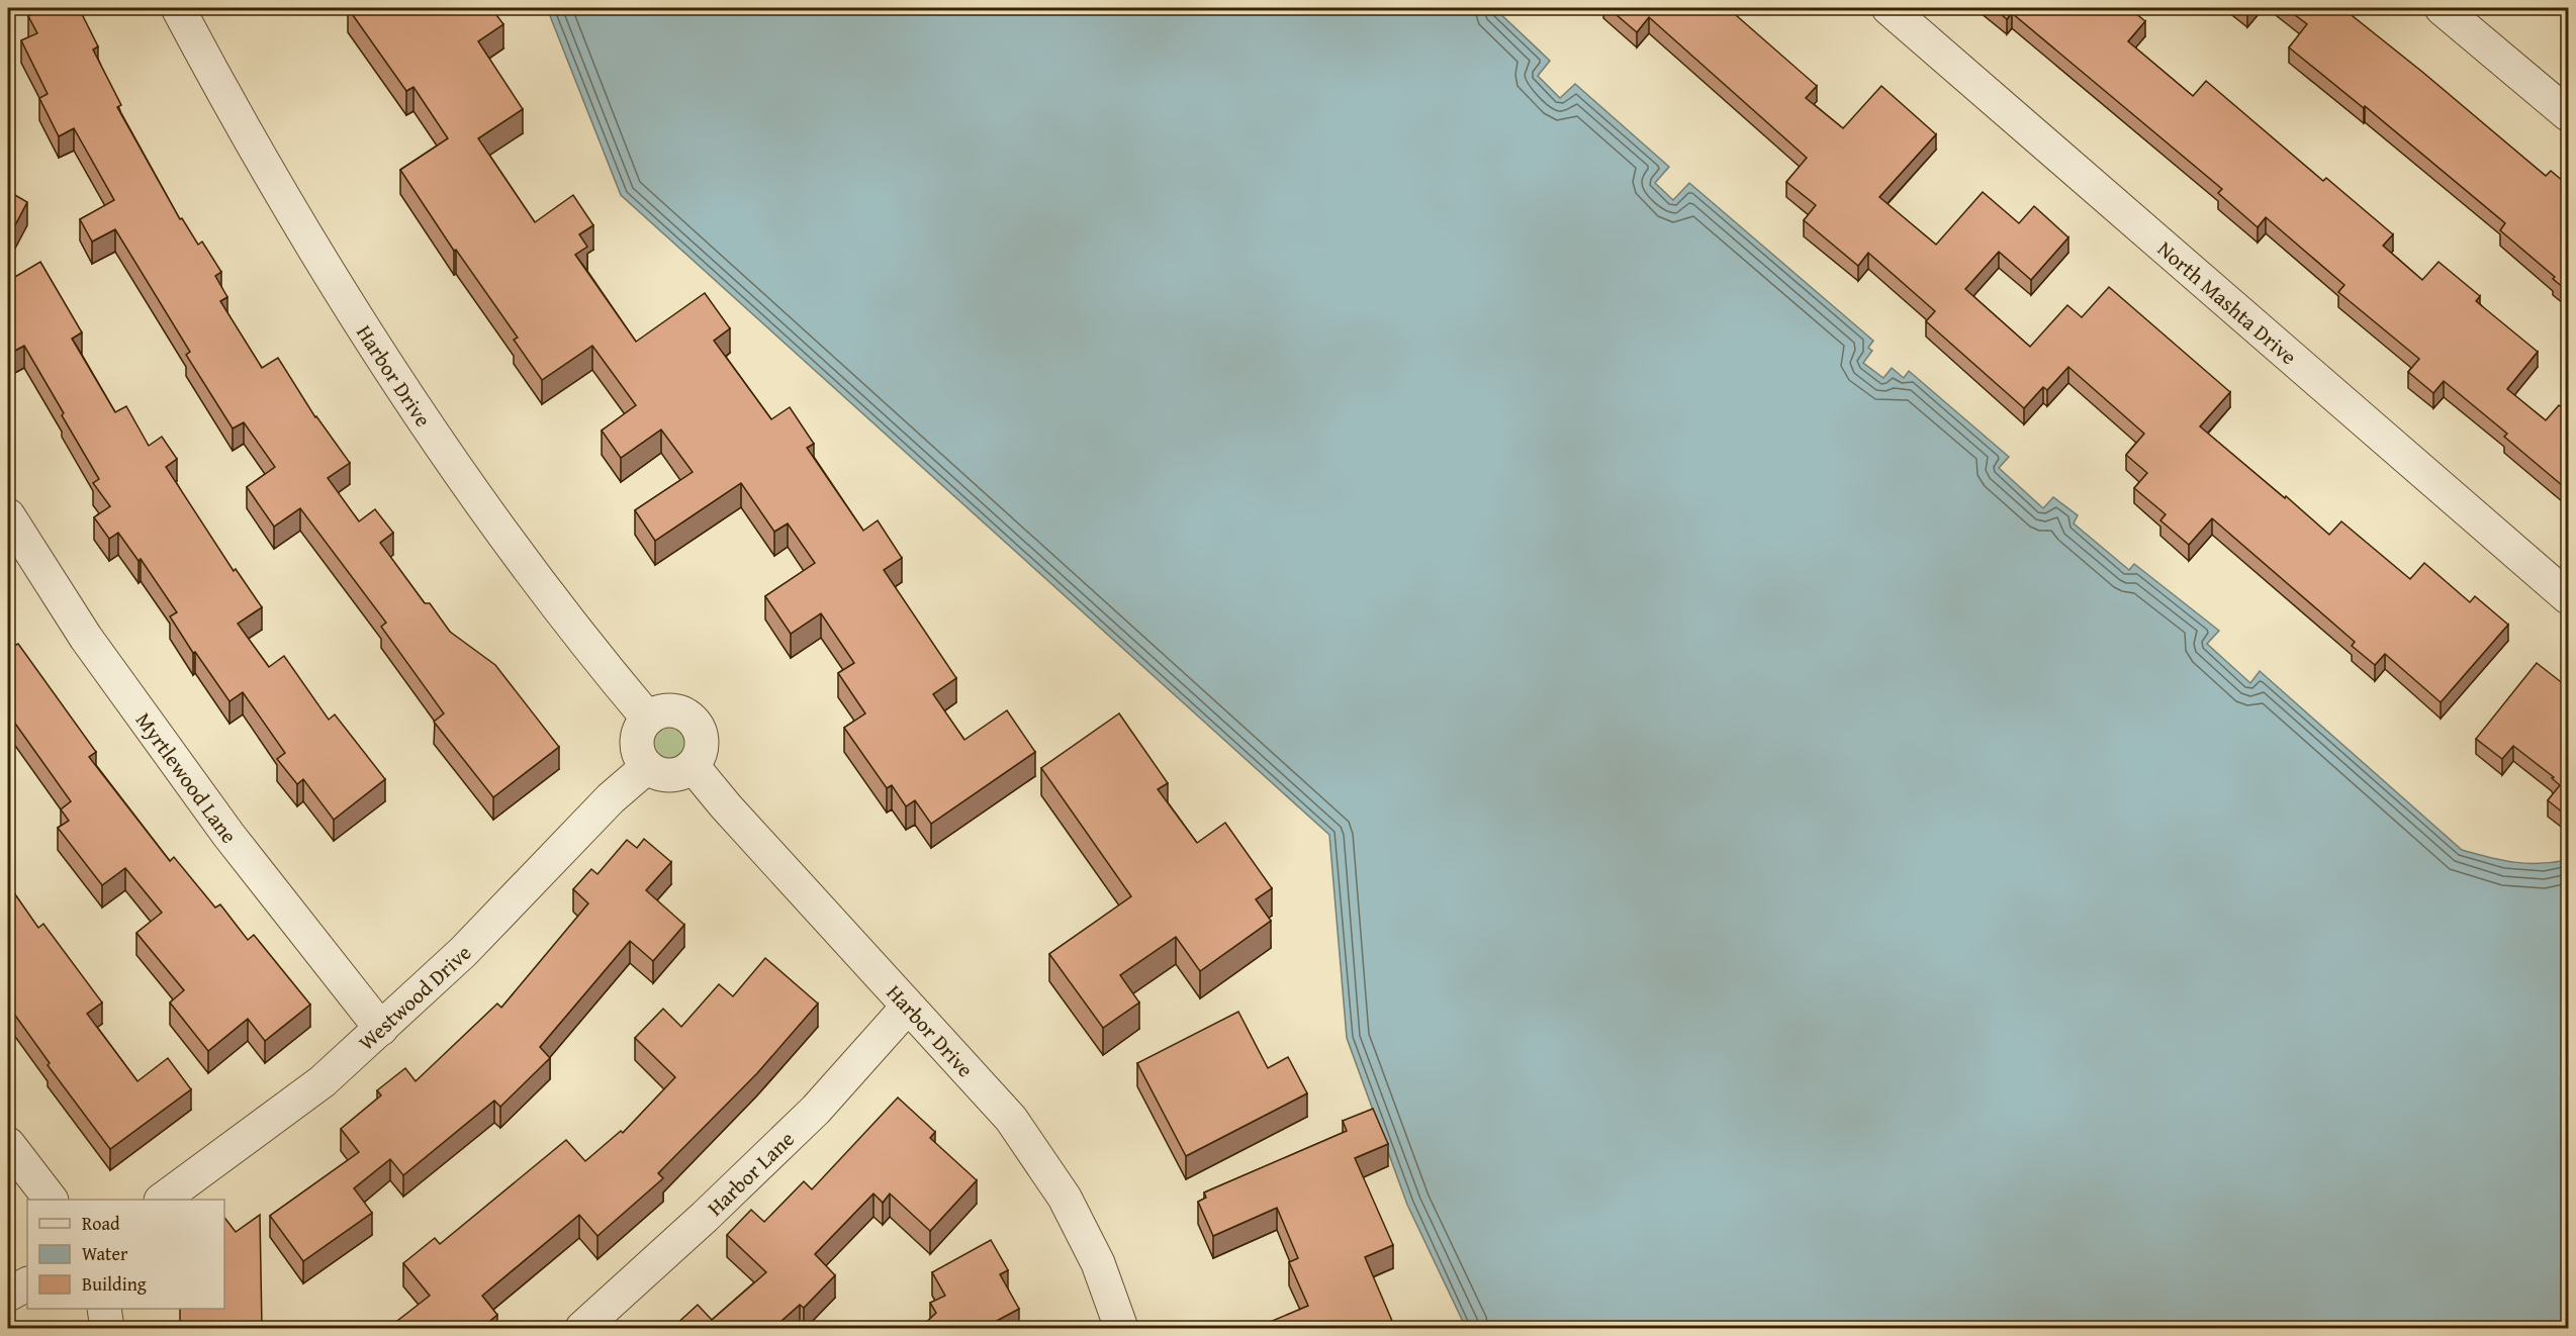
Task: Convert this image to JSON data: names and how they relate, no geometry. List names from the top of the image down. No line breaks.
{"streets":{"street":["North Mashta Drive","Harbor Drive","Myrtlewood Lane","Westwood Drive","Harbor Lane"]},"crossings":[["Harbor Drive","Westwood Drive"],["Harbor Drive","Harbor Lane"],["Myrtlewood Lane","Westwood Drive"]],"legend":["Road","Water","Building"]}
